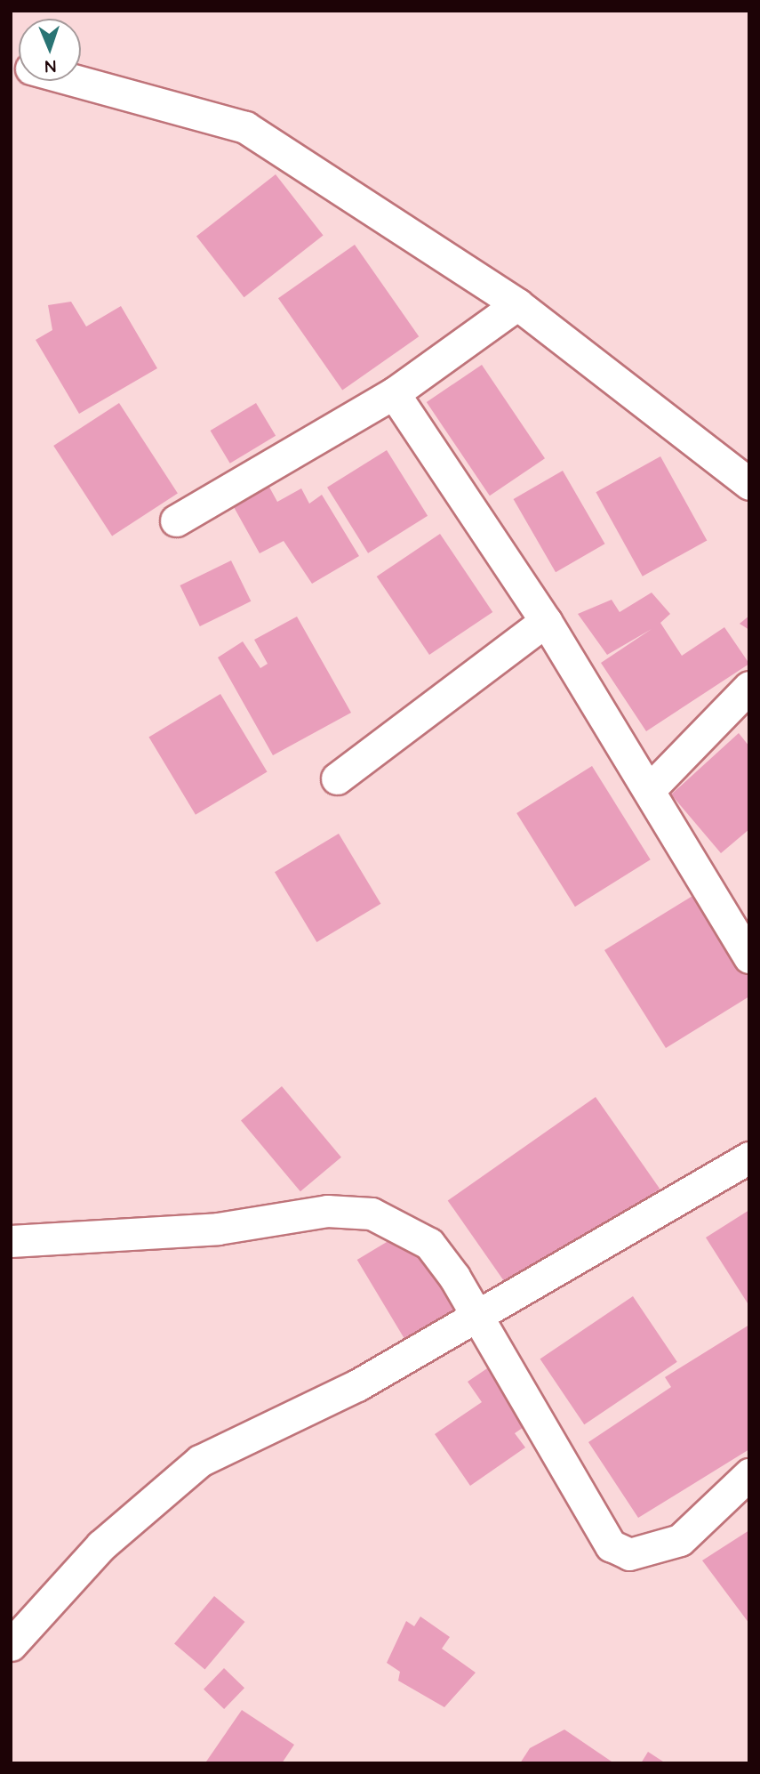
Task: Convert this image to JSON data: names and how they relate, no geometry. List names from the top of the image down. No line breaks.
{"north":"bottom"}
